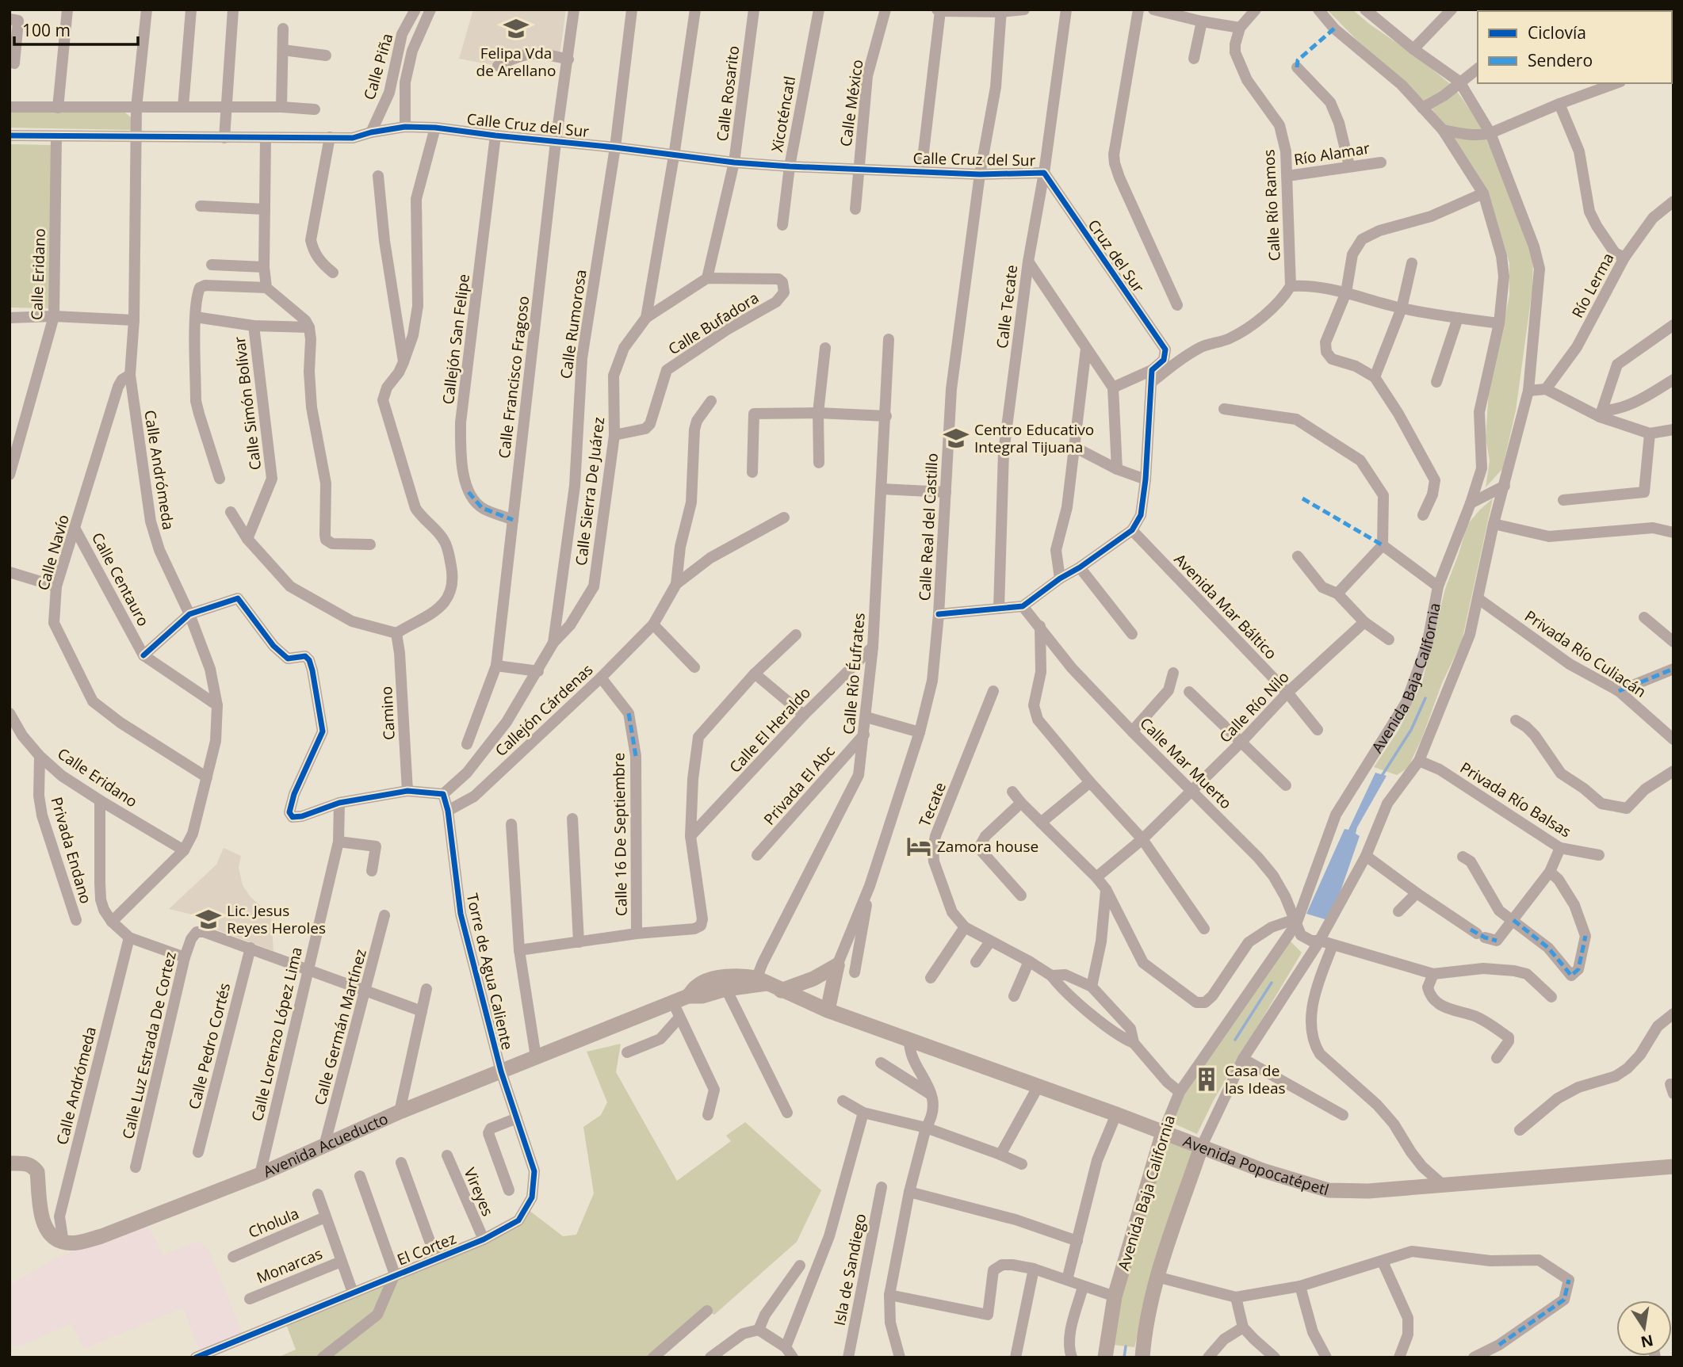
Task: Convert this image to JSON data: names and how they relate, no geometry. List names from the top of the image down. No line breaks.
{"streets":{"main road":["Avenida Baja California","Avenida Acueducto","Avenida Popocatépetl"],"street":["Calle Piña","Calle Rosarito","Calle México","Xicoténcatl","Calle Cruz del Sur","Río Alamar","Calle Río Ramos","Cruz del Sur","Calle Eridano","Río Lerma","Calle Tecate","Calle Bufadora","Calle Rumorosa","Callejón San Felipe","Calle Francisco Fragoso","Calle Simón Bolívar","Calle Andrómeda","Calle Sierra De Juárez","Calle Real del Castillo","Calle Navío","Calle Centauro","Avenida Mar Báltico","Privada Río Culiacán","Calle Río Éufrates","Calle Río Nilo","Callejón Cárdenas","Camino","Calle El Heraldo","Calle Mar Muerto","Privada El Abc","Privada Río Balsas","Tecate","Calle 16 De Septiembre","Privada Endano","Torre de Agua Caliente","Calle Germán Martínez","Calle Lorenzo López Lima","Calle Luz Estrada De Cortez","Calle Pedro Cortés","Vireyes","Cholula","El Cortez","Monarcas","Isla de Sandiego"]},"crossings":[["Calle Piña","Calle Cruz del Sur"],["Calle Rosarito","Calle Cruz del Sur"],["Calle Rosarito","Calle Bufadora"],["Calle México","Calle Cruz del Sur"],["Xicoténcatl","Calle Cruz del Sur"],["Calle Cruz del Sur","Cruz del Sur"],["Calle Cruz del Sur","Calle Eridano"],["Calle Cruz del Sur","Calle Tecate"],["Calle Cruz del Sur","Calle Rumorosa"],["Calle Cruz del Sur","Callejón San Felipe"],["Calle Cruz del Sur","Calle Francisco Fragoso"],["Calle Cruz del Sur","Calle Andrómeda"],["Calle Cruz del Sur","Calle Sierra De Juárez"],["Calle Cruz del Sur","Calle Real del Castillo"],["Río Alamar","Calle Río Ramos"],["Cruz del Sur","Calle Tecate"],["Calle Eridano","Calle Andrómeda"],["Calle Eridano","Privada Endano"],["Calle Bufadora","Calle Sierra De Juárez"],["Calle Rumorosa","Calle Sierra De Juárez"],["Callejón San Felipe","Calle Francisco Fragoso"],["Calle Andrómeda","Calle Navío"],["Calle Andrómeda","Calle Centauro"],["Calle Andrómeda","Avenida Acueducto"],["Calle Navío","Calle Centauro"],["Avenida Mar Báltico","Calle Río Nilo"],["Calle Río Éufrates","Calle El Heraldo"],["Calle Río Éufrates","Privada El Abc"],["Calle Río Éufrates","Avenida Acueducto"],["Avenida Baja California","Calle Mar Muerto"],["Avenida Baja California","Avenida Popocatépetl"],["Calle Río Nilo","Calle Mar Muerto"],["Callejón Cárdenas","Calle 16 De Septiembre"],["Callejón Cárdenas","Torre de Agua Caliente"],["Torre de Agua Caliente","Avenida Acueducto"],["Torre de Agua Caliente","El Cortez"],["Calle Germán Martínez","Avenida Acueducto"],["Calle Lorenzo López Lima","Avenida Acueducto"],["Calle Luz Estrada De Cortez","Calle Pedro Cortés"],["Avenida Acueducto","Avenida Popocatépetl"],["Avenida Acueducto","El Cortez"],["Vireyes","El Cortez"]],"places":{"school or university":["Felipa Vda de Arellano","Centro Educativo Integral Tijuana","Lic. Jesus Reyes Heroles"],"hotel":["Zamora house"],"building":["Casa de las Ideas"]},"legend":["Ciclovía","Sendero"],"scale_bar":"100 m","north":"bottom"}
